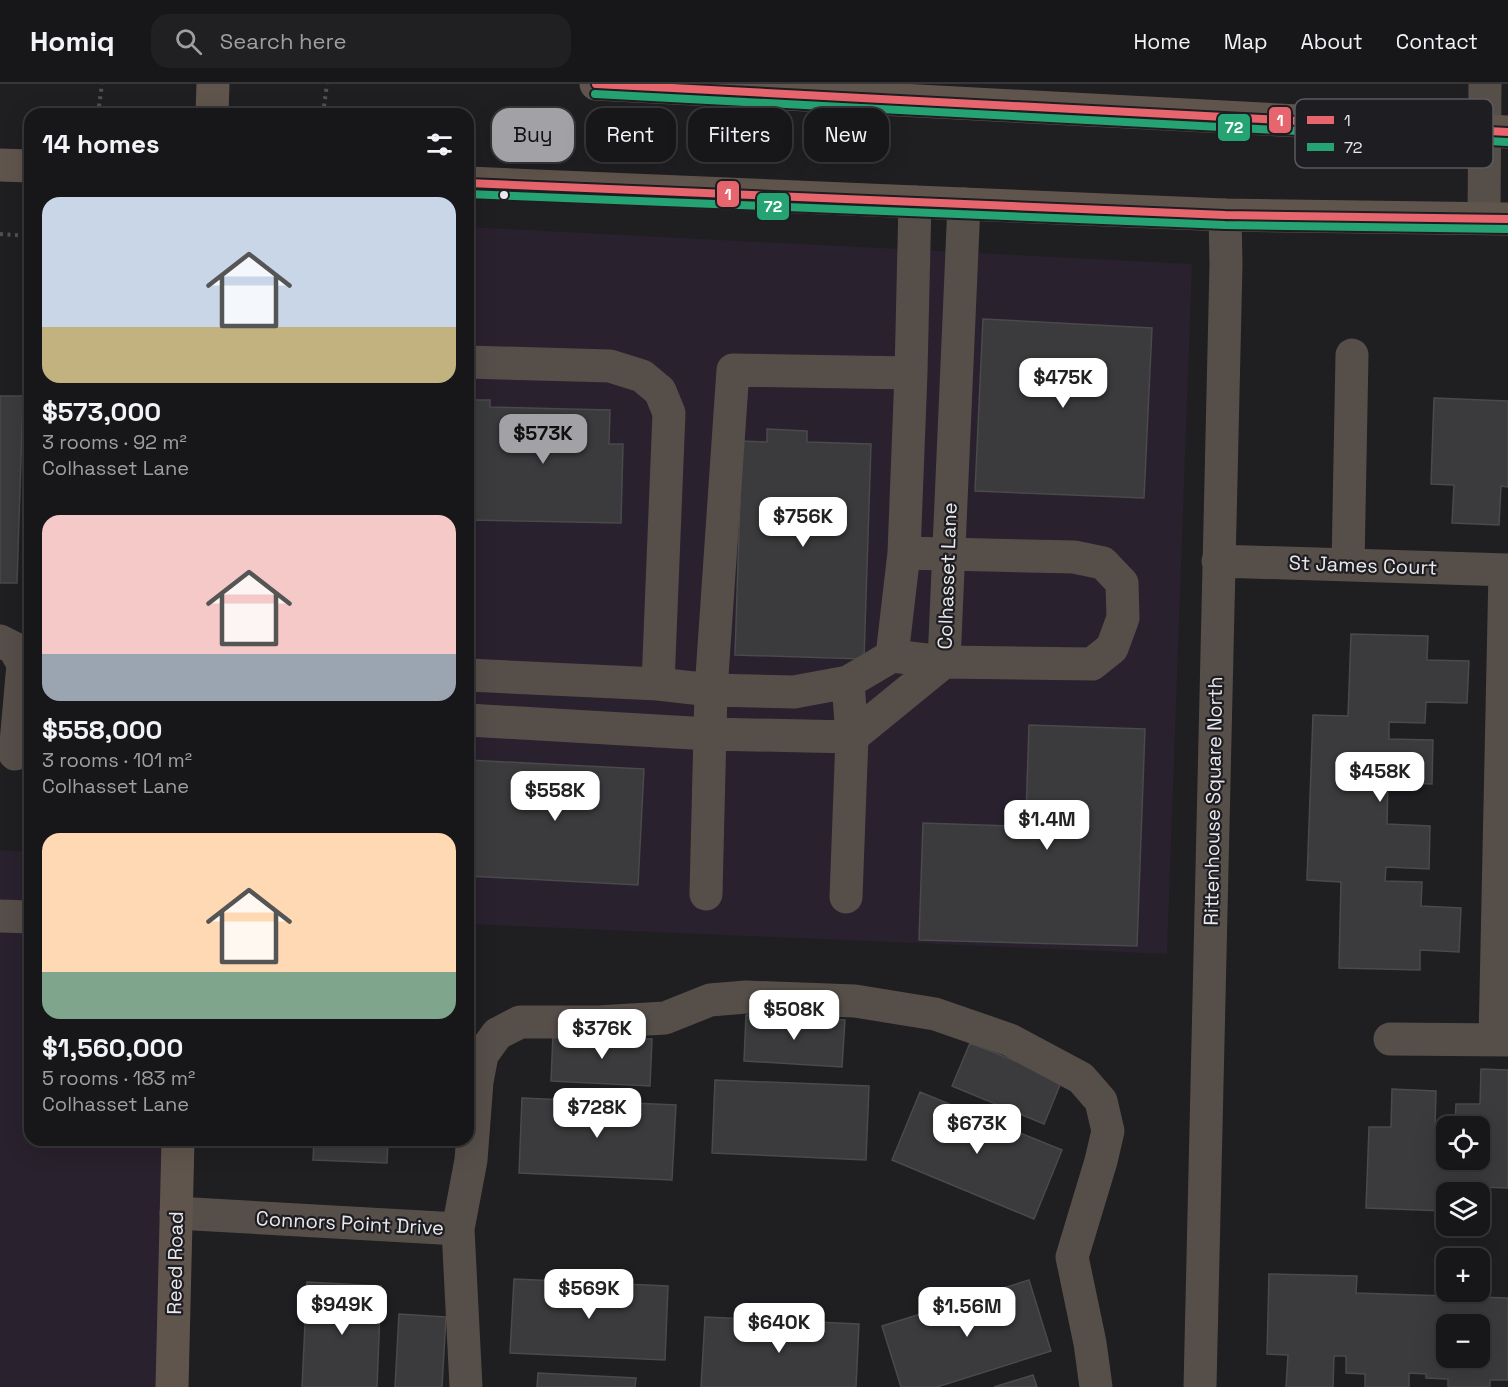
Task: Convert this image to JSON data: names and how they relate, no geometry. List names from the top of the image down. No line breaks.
{"streets":{"main road":["Reed Road"],"street":["St James Court","Colhasset Lane","Rittenhouse Square North","Connors Point Drive"]},"crossings":[["St James Court","Rittenhouse Square North"],["Connors Point Drive","Reed Road"]],"lines":["transit line 1","transit line 72"],"legend":["1","72"],"page":{"header":"Homiq","search":"Search here","nav":["Home","Map","About","Contact"],"chip":["Buy","Rent","Filters","New"],"heading":"14 homes","list":[{"name":"$573,000","note":"3 rooms · 92 m² · Colhasset Lane"},{"name":"$558,000","note":"3 rooms · 101 m² · Colhasset Lane"},{"name":"$1,560,000","note":"5 rooms · 183 m² · Colhasset Lane"}],"price":["$475K","$573K","$756K","$458K","$558K","$1.4M","$508K","$376K","$728K","$673K","$569K","$949K","$1.56M","$640K"],"map_buttons":["+","−"]}}
